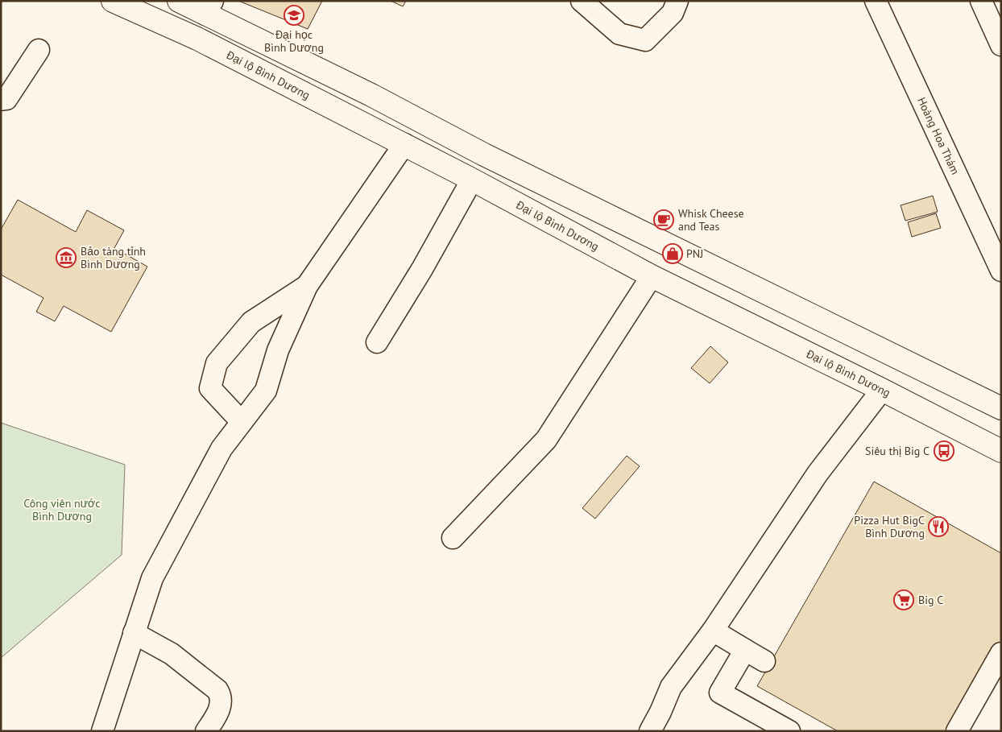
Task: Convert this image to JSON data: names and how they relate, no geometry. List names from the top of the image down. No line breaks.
{"streets":{"highway":["Đại lộ Bình Dương"],"street":["Hoàng Hoa Thám"]},"parks":["Công viên nước Bình Dương"],"places":{"school or university":["Đại học Bình Dương"],"cafe":["Whisk Cheese and Teas"],"shop":["PNJ"],"museum":["Bảo tàng tỉnh Bình Dương"],"bus stop":["Siêu thị Big C"],"restaurant":["Pizza Hut BigC Bình Dương"],"supermarket":["Big C"]}}
